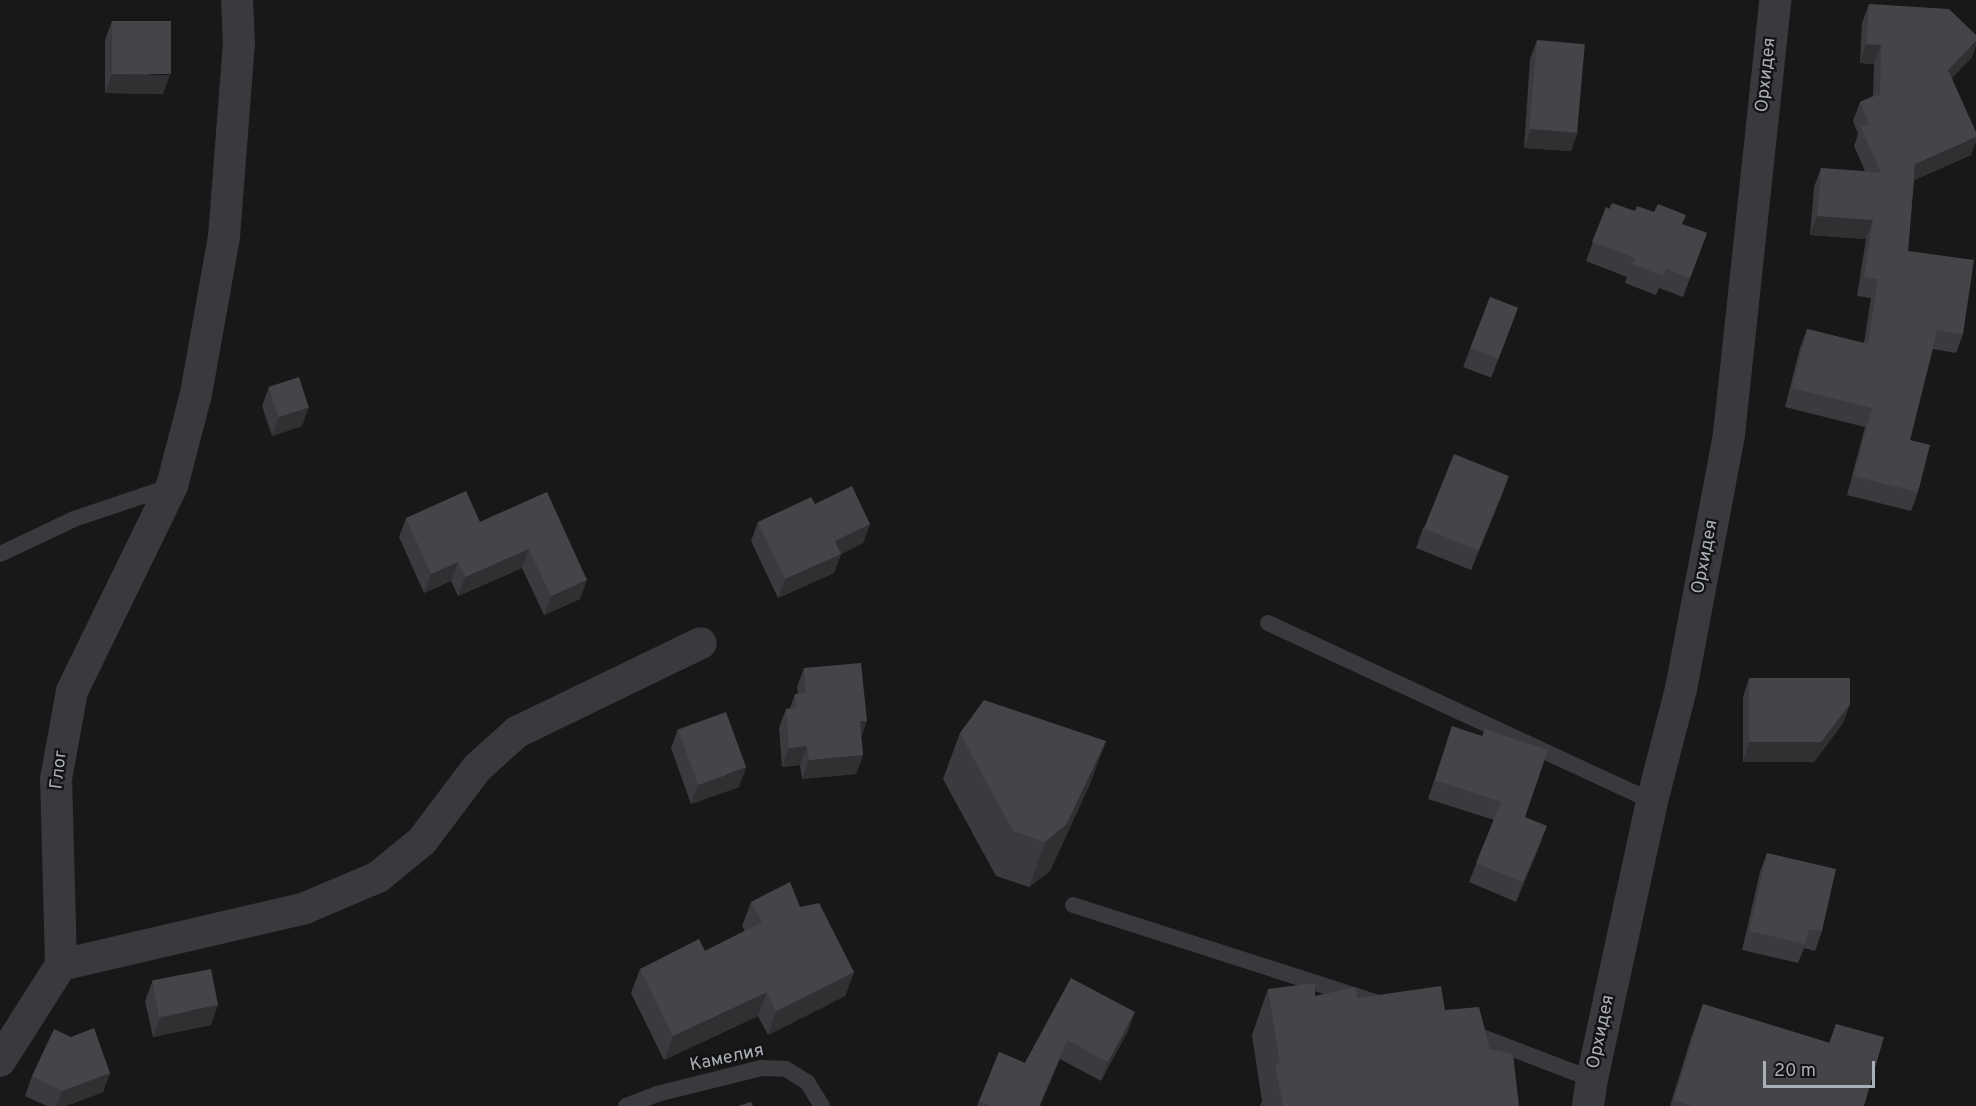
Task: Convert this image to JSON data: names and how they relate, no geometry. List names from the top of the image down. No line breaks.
{"streets":{"street":["Орхидея","Глог"],"lane":["Камелия"]},"scale_bar":"20 m"}
